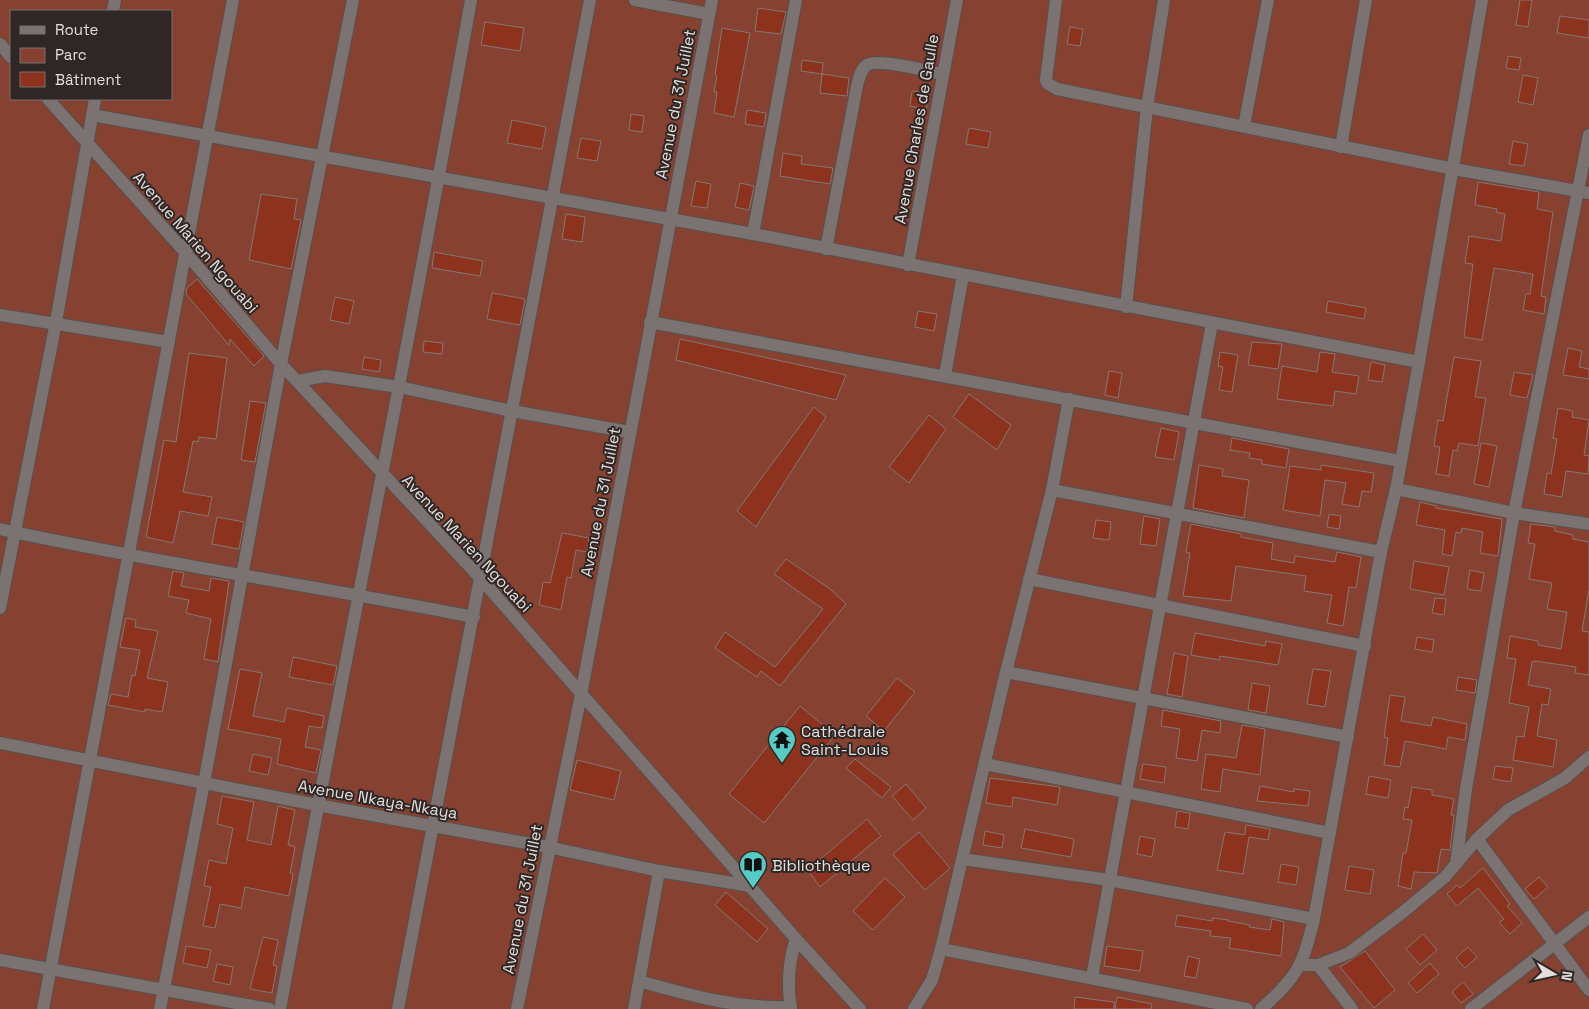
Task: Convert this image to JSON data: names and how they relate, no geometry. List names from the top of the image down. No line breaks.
{"streets":{"street":["Avenue du 31 Juillet","Avenue Charles de Gaulle","Avenue Marien Ngouabi","Avenue Nkaya-Nkaya"]},"crossings":[["Avenue du 31 Juillet","Avenue Marien Ngouabi"],["Avenue du 31 Juillet","Avenue Nkaya-Nkaya"],["Avenue Marien Ngouabi","Avenue Nkaya-Nkaya"]],"places":{"temple":["Cathédrale Saint-Louis"],"library":["Bibliothèque"]},"legend":["Route","Parc","Bâtiment"],"north":"right"}
